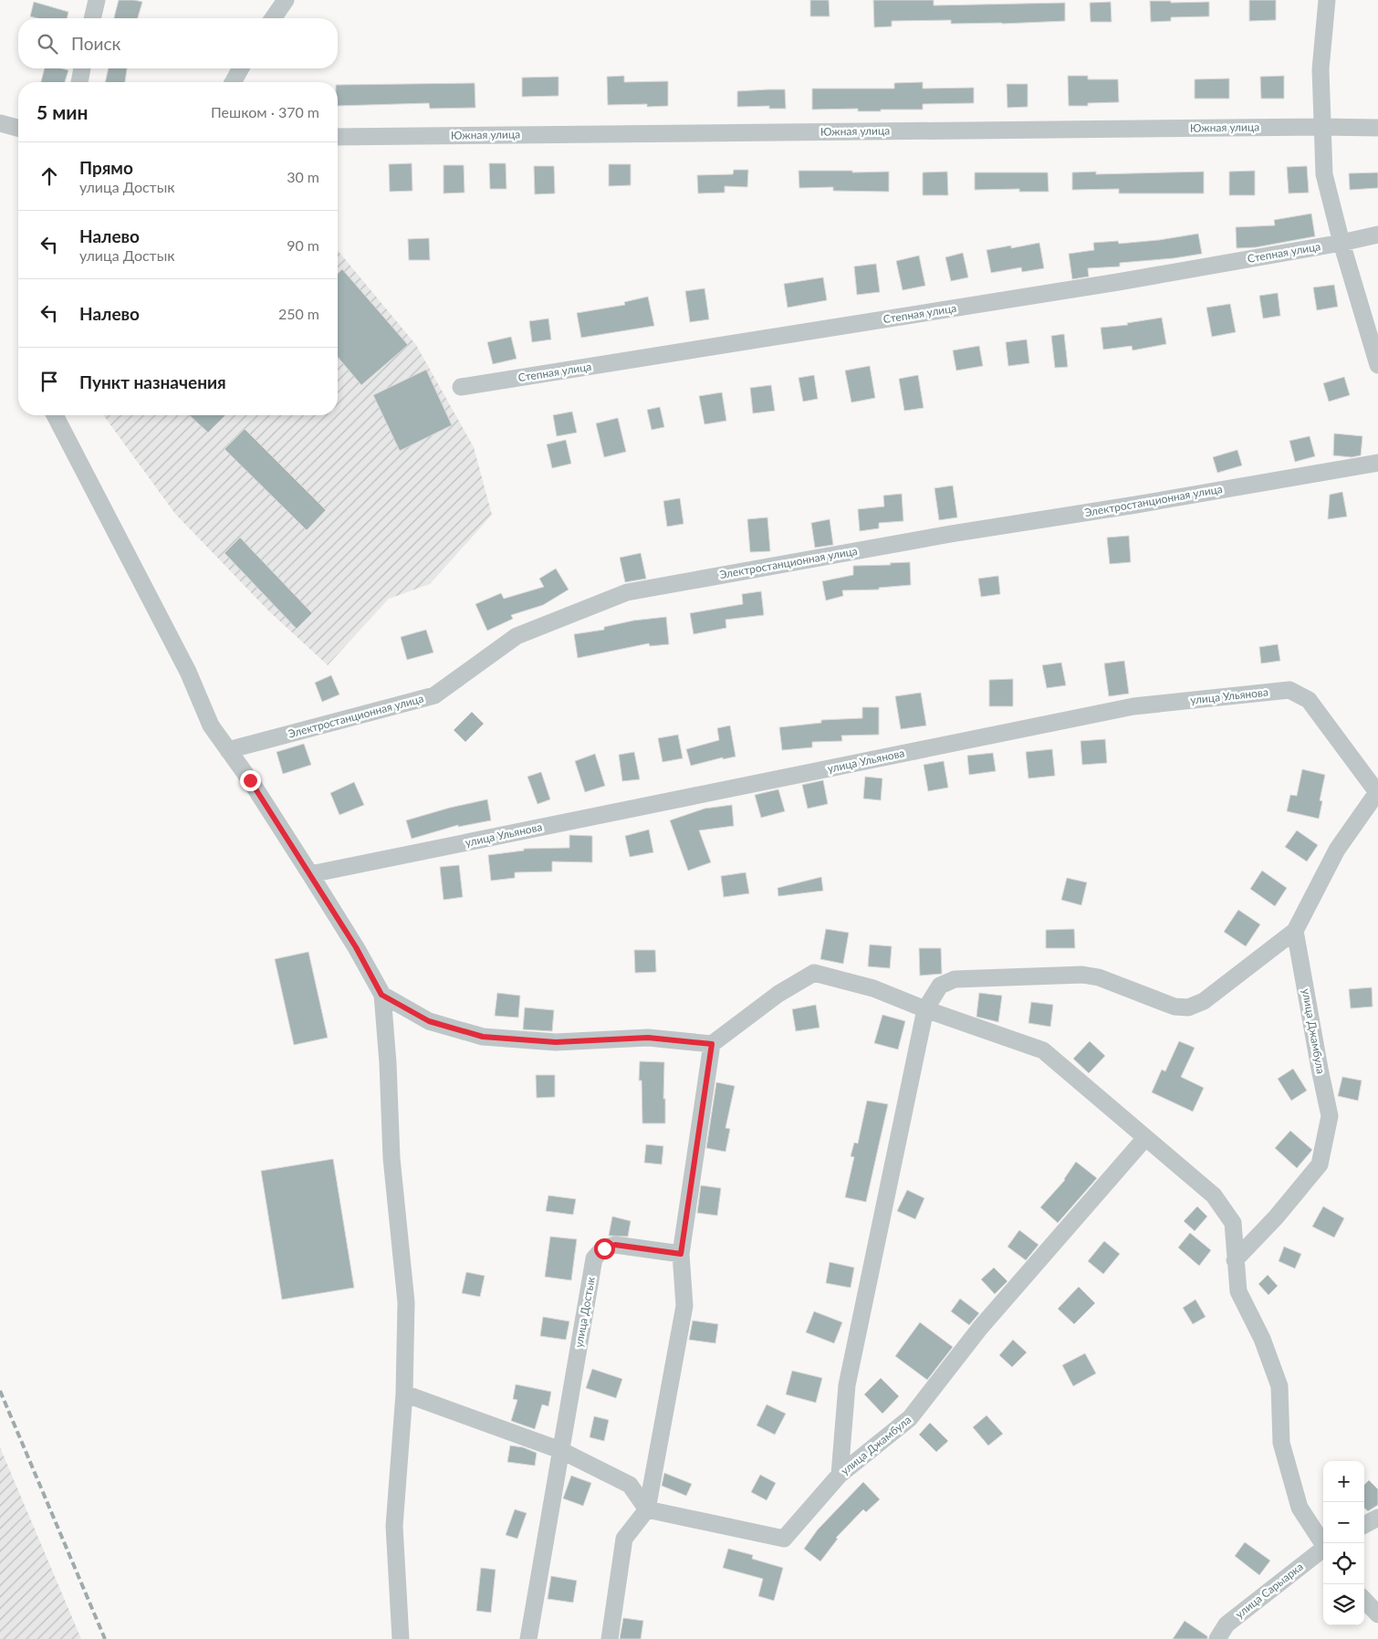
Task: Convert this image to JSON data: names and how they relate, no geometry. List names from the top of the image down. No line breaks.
{"streets":{"street":["Южная улица","Степная улица","Электростанционная улица","улица Ульянова","улица Джамбула","улица Достык","улица Сарыарка"]},"page":{"search":"Поиск","heading":["5 мин","Пешком · 370 m"],"list":[["Прямо","улица Достык","30 m"],["Налево","улица Достык","90 m"],["Налево","250 m"],"Пункт назначения"],"map_buttons":["+","−"]}}
